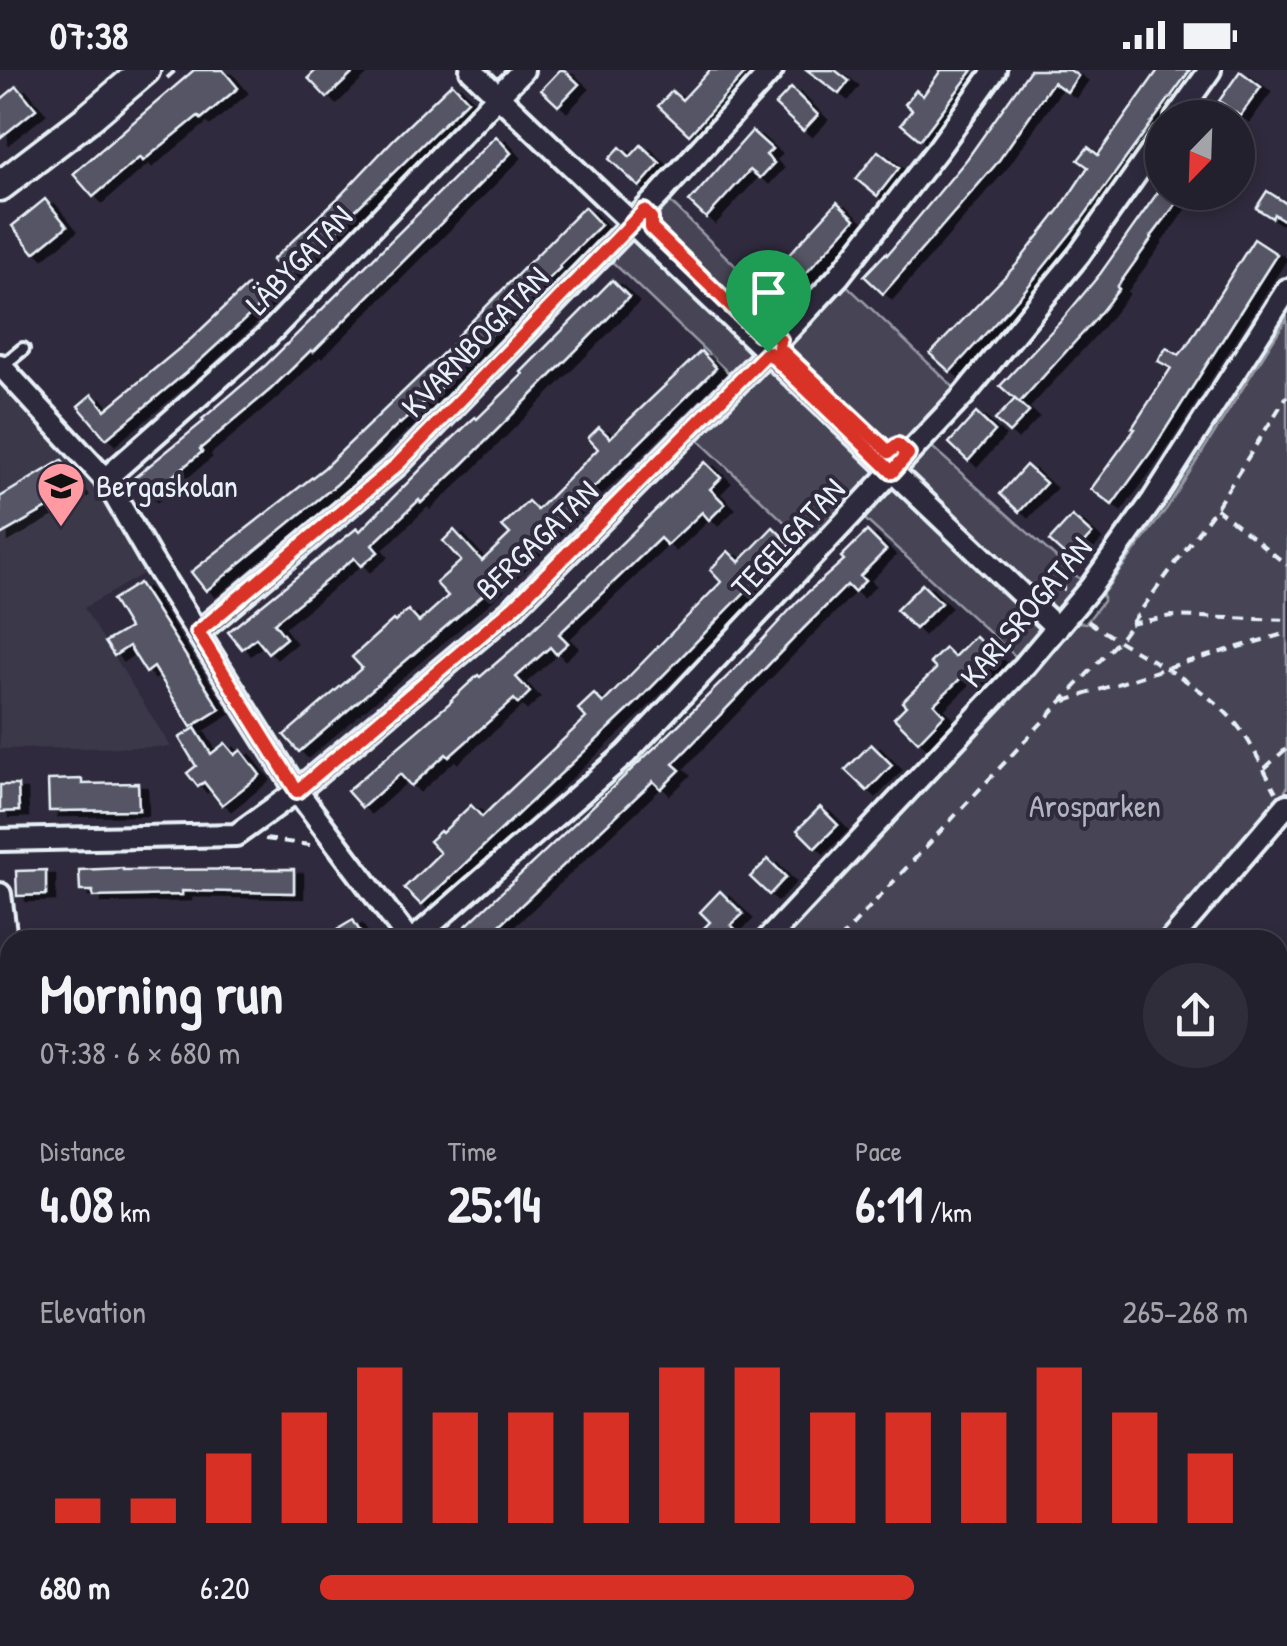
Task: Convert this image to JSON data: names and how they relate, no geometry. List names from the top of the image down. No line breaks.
{"streets":{"street":["LÄBYGATAN","KVARNBOGATAN","TEGELGATAN","BERGAGATAN","KARLSROGATAN"]},"parks":["Arosparken"],"places":{"school or university":["Bergaskolan"]},"north":"bottom left","page":{"status":"07:38","heading":["Morning run","07:38 · 6 × 680 m"],"stats":[["Distance","4.08 km"],["Time","25:14"],["Pace","6:11 /km"]],"chart":["Elevation","265–268 m"],"list":[{"name":"680 m","note":"6:20"}]}}
